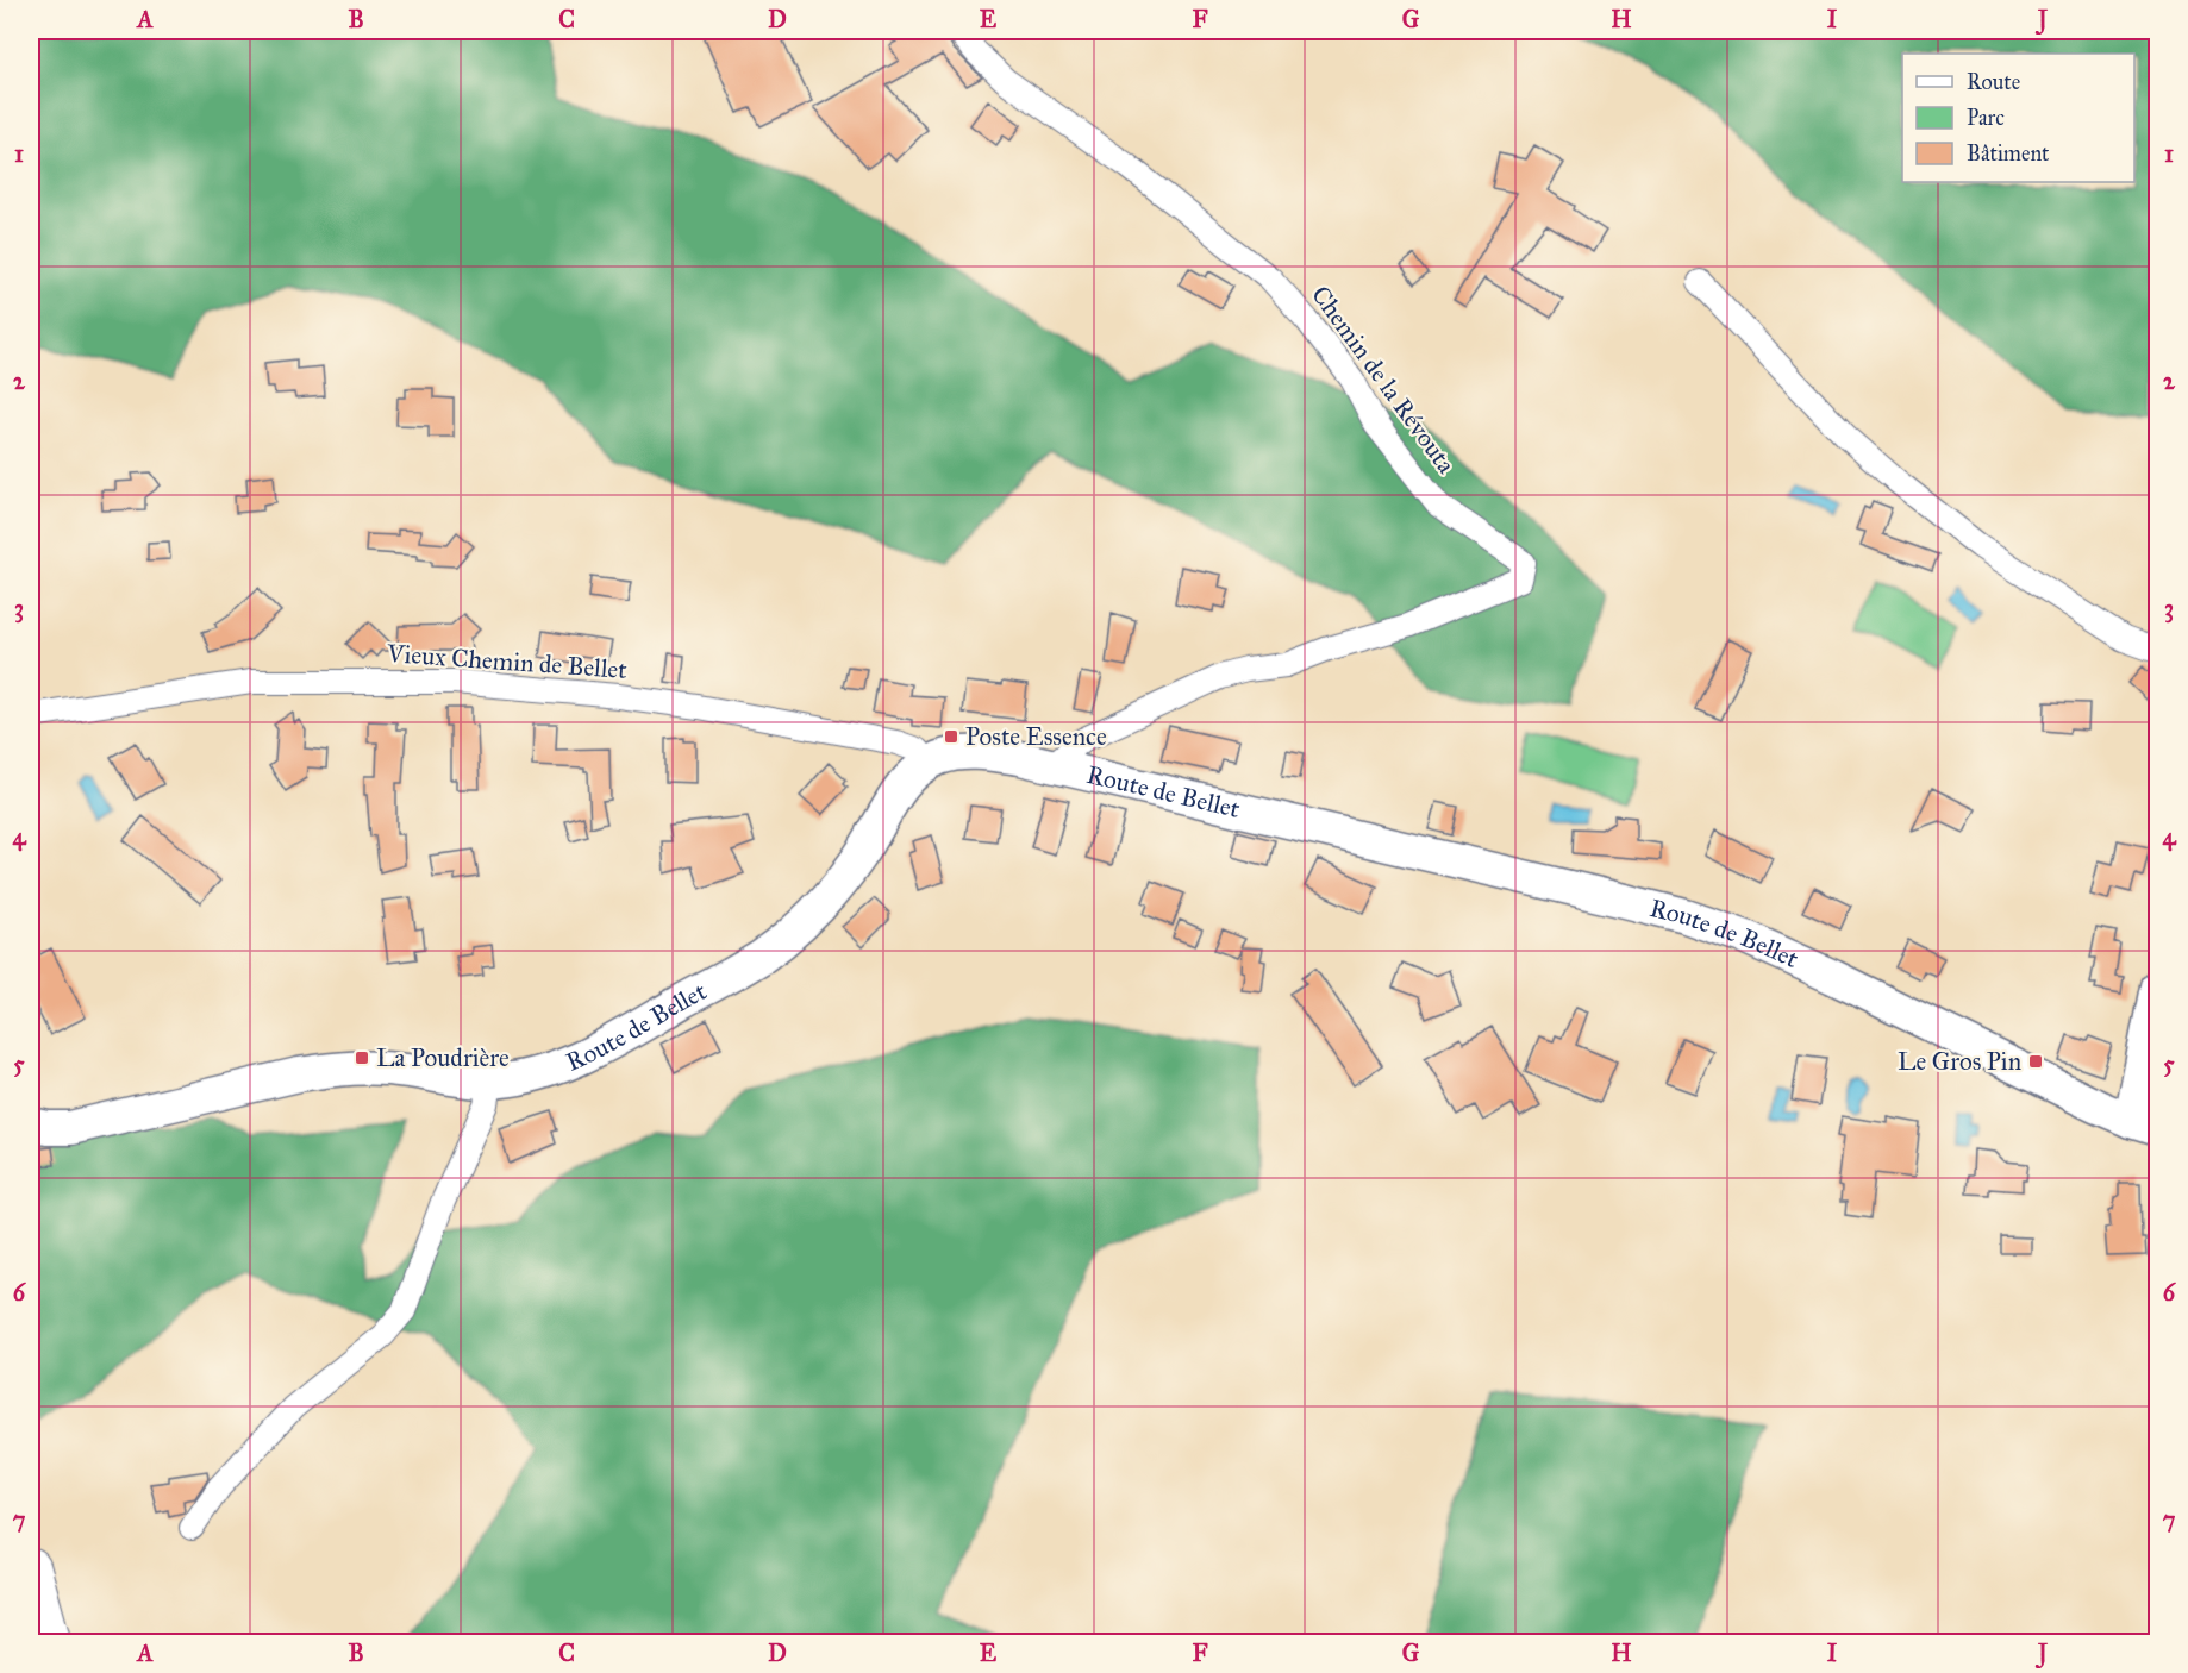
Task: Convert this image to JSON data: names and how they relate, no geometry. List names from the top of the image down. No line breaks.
{"streets":{"main road":["Route de Bellet"],"street":["Chemin de la Révouta","Vieux Chemin de Bellet"]},"crossings":[["Chemin de la Révouta","Route de Bellet"],["Vieux Chemin de Bellet","Route de Bellet"]],"places":{"transit":["Poste Essence","La Poudrière","Le Gros Pin"]},"legend":["Route","Parc","Bâtiment"],"grid":{"columns":["A","B","C","D","E","F","G","H","I","J"],"rows":["1","2","3","4","5","6","7"]}}
